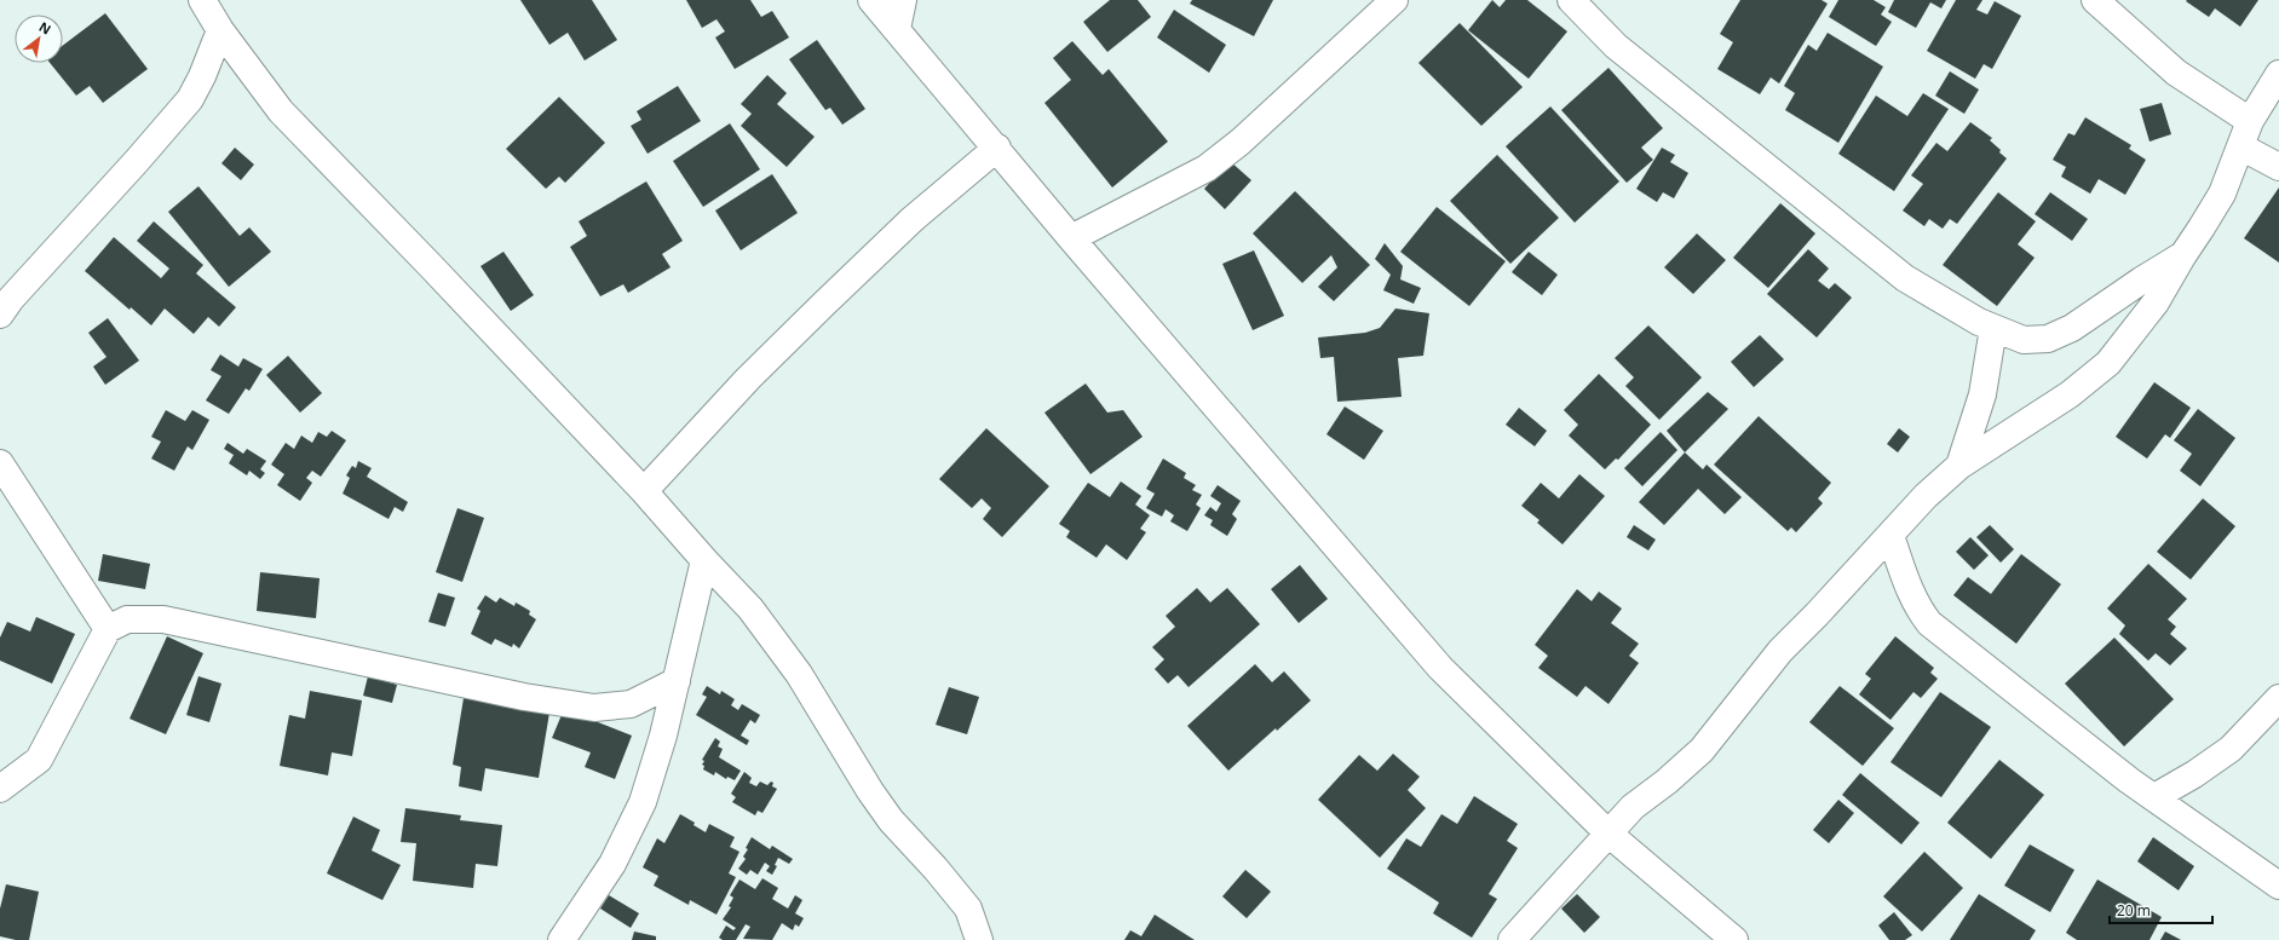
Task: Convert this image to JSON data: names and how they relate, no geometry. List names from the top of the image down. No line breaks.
{"scale_bar":"20 m","north":"top right"}
